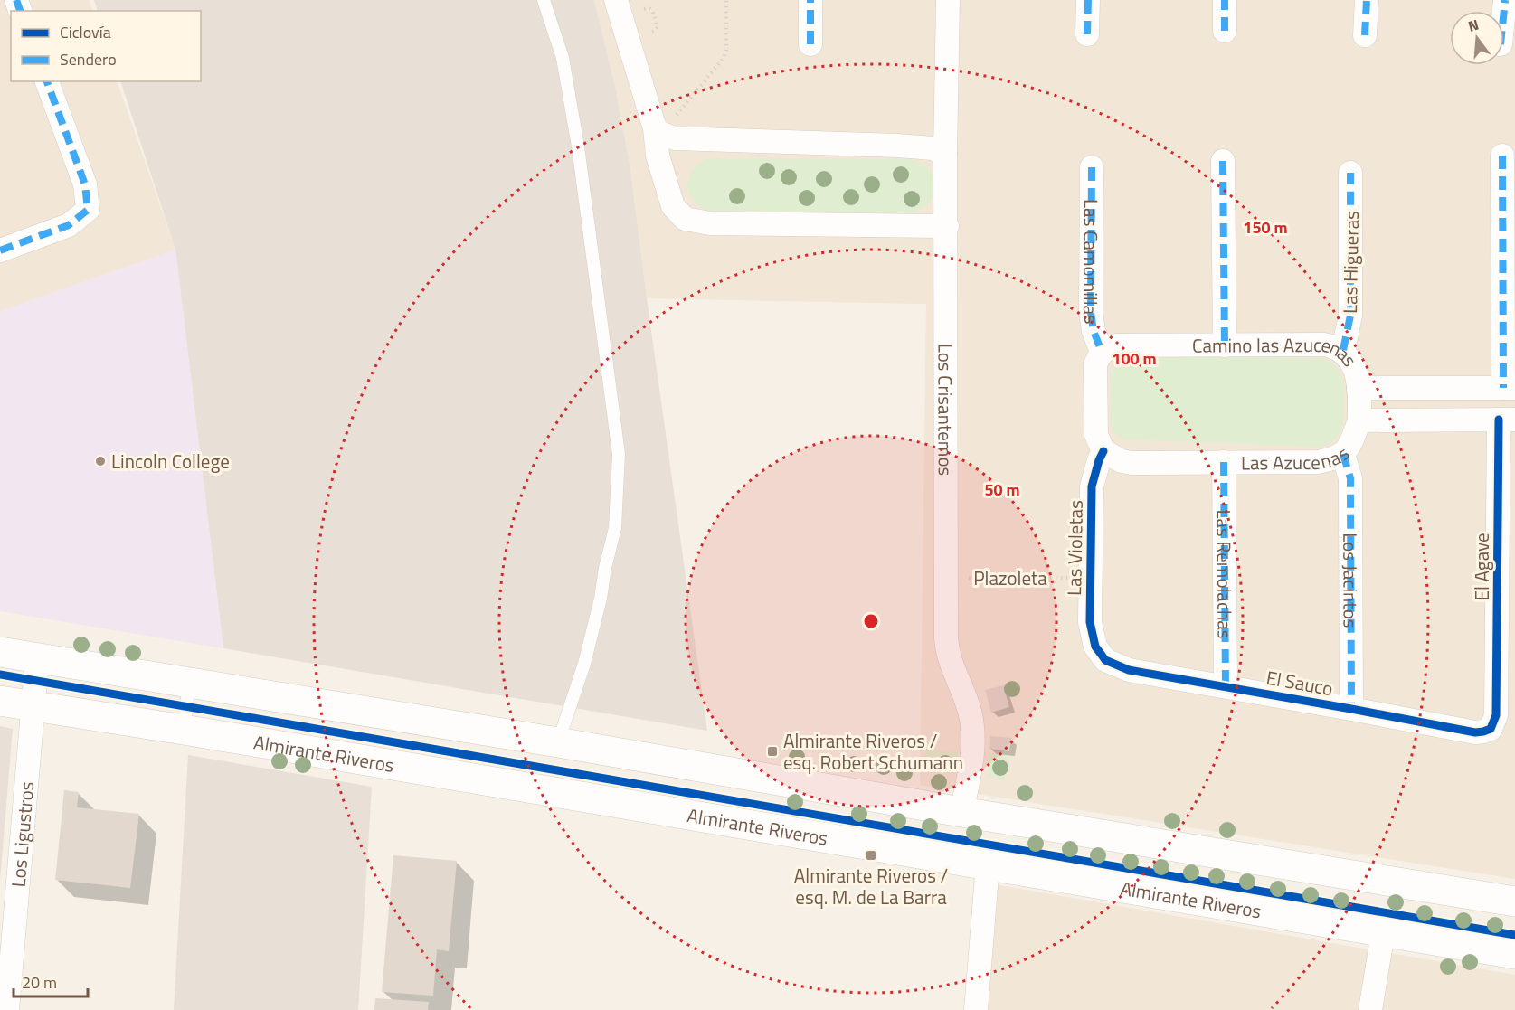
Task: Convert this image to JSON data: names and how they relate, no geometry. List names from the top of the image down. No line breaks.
{"streets":{"main road":["Almirante Riveros"],"street":["Las Camomillas","Las Higueras","Camino las Azucenas","Los Crisantemos","Las Azucenas","Las Violetas","El Agave","Las Remolachas","Los Jacintos","El Sauco","Los Ligustros"],"path":["Plazoleta"]},"crossings":[["Las Camomillas","Camino las Azucenas"],["Las Higueras","Camino las Azucenas"],["Camino las Azucenas","Las Azucenas"],["Los Crisantemos","Plazoleta"],["Las Azucenas","Las Violetas"],["Las Azucenas","El Agave"],["Las Azucenas","Las Remolachas"],["Las Azucenas","Los Jacintos"],["Las Violetas","Plazoleta"],["Las Violetas","El Sauco"],["El Agave","El Sauco"],["Las Remolachas","El Sauco"],["Los Jacintos","El Sauco"],["Almirante Riveros","Los Ligustros"]],"places":{"other":["Lincoln College"],"transit":["Almirante Riveros / esq. Robert Schumann","Almirante Riveros / esq. M. de La Barra"]},"legend":["Ciclovía","Sendero"],"scale_bar":"20 m","north":"top","rings":["150 m","100 m","50 m"]}
